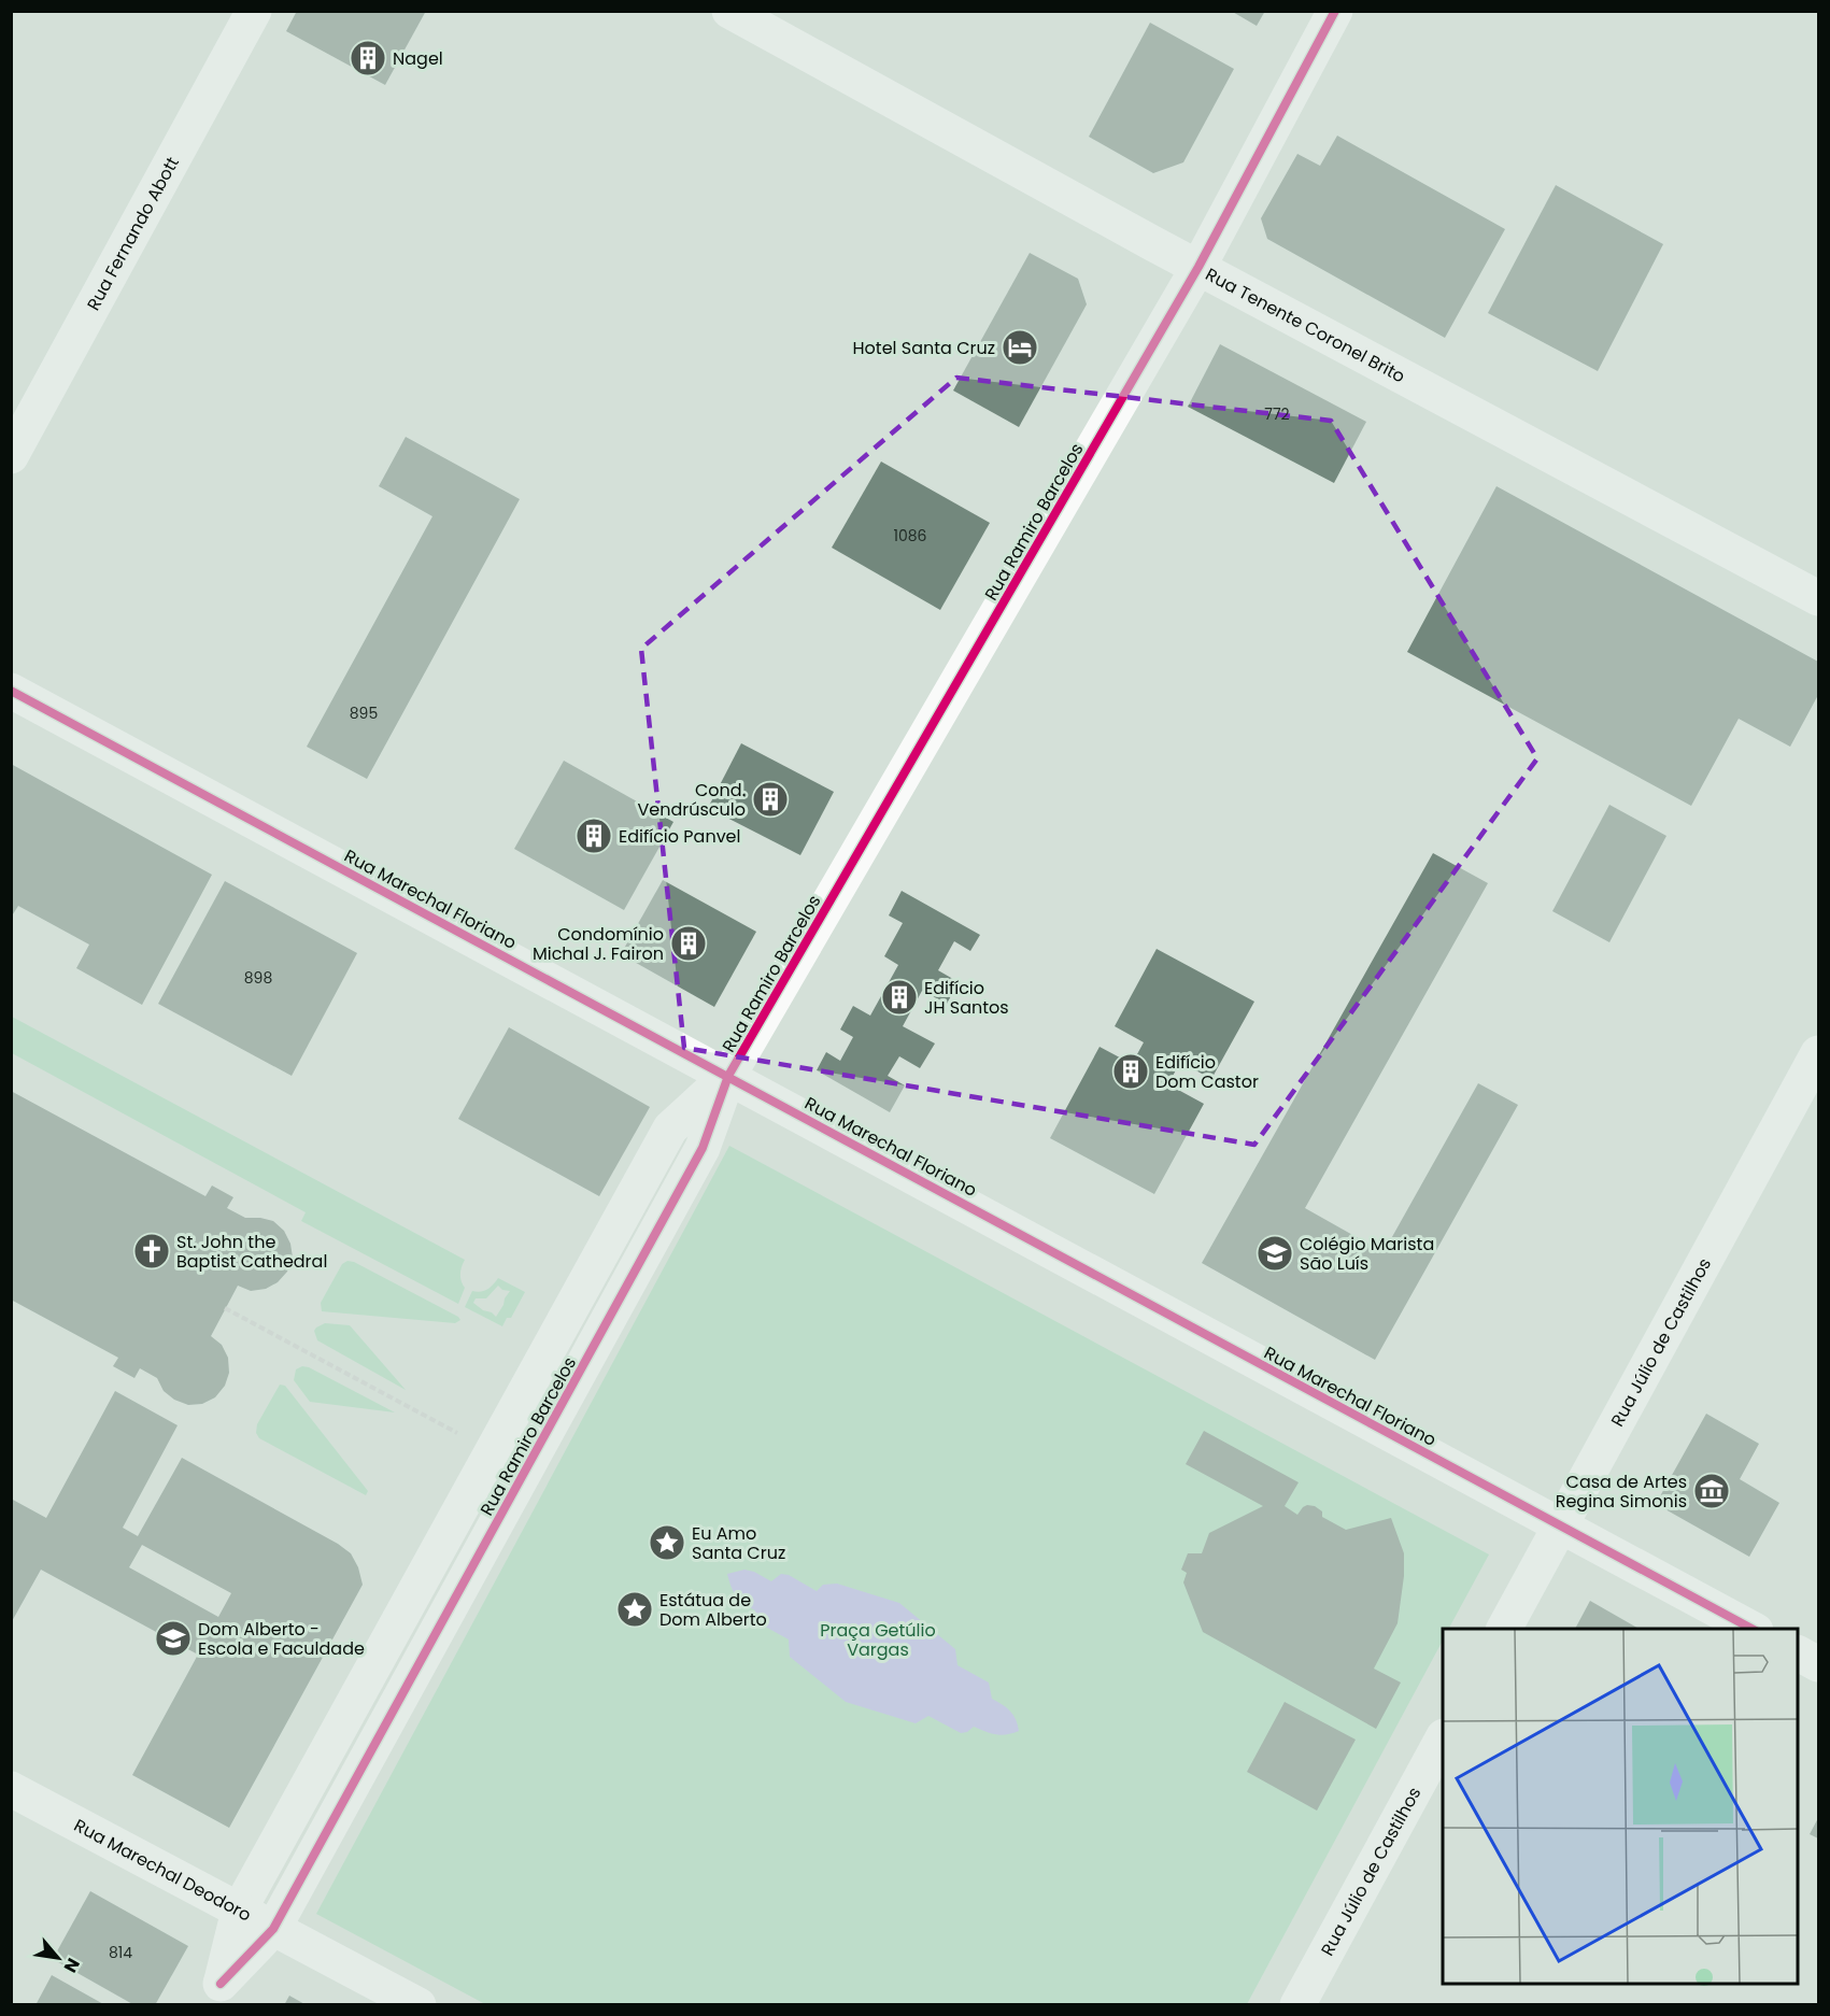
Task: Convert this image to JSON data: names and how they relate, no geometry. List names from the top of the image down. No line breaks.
{"streets":{"street":["Rua Fernando Abott","Rua Tenente Coronel Brito","Rua Ramiro Barcelos","Rua Marechal Floriano","Rua Júlio de Castilhos","Rua Marechal Deodoro"]},"crossings":[["Rua Tenente Coronel Brito","Rua Ramiro Barcelos"],["Rua Ramiro Barcelos","Rua Marechal Floriano"],["Rua Ramiro Barcelos","Rua Marechal Deodoro"],["Rua Marechal Floriano","Rua Júlio de Castilhos"]],"parks":["Praça Getúlio Vargas"],"places":{"building":["Nagel","Cond. Vendrúsculo","Edifício Panvel","Condomínio Michal J. Fairon","Edifício JH Santos","Edifício Dom Castor"],"hotel":["Hotel Santa Cruz"],"church":["St. John the Baptist Cathedral"],"school or university":["Colégio Marista São Luís","Dom Alberto - Escola e Faculdade"],"museum":["Casa de Artes Regina Simonis"],"place":["Eu Amo Santa Cruz","Estátua de Dom Alberto"]},"house_numbers":["772","1086","895","898","814"],"north":"bottom right"}
